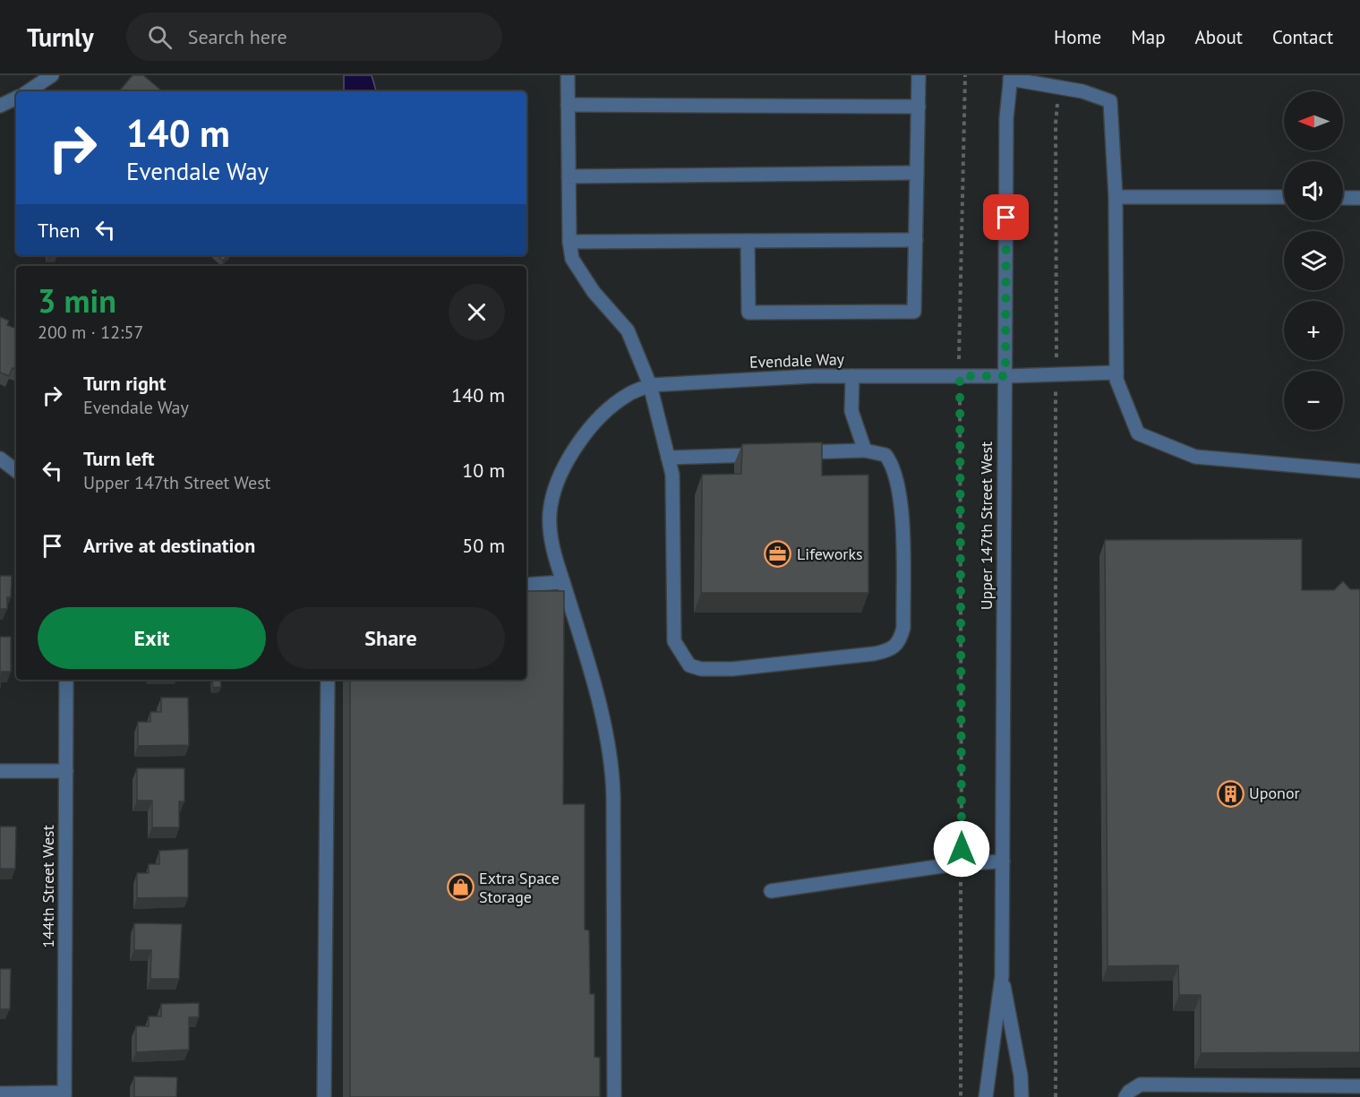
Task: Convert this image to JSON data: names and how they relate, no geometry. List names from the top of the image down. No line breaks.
{"streets":{"street":["Evendale Way","Upper 147th Street West","144th Street West"]},"crossings":[["Evendale Way","Upper 147th Street West"]],"places":{"office":["Lifeworks"],"building":["Uponor"],"shop":["Extra Space Storage"]},"north":"left","page":{"header":"Turnly","search":"Search here","nav":["Home","Map","About","Contact"],"map_buttons":["+","−"],"turn":["140 m","Evendale Way"],"then":"Then","heading":["3 min","200 m · 12:57"],"list":[{"name":"Turn right","note":"Evendale Way","value":"140 m"},{"name":"Turn left","note":"Upper 147th Street West","value":"10 m"},{"name":"Arrive at destination","value":"50 m"}],"buttons":["Exit","Share"]}}
